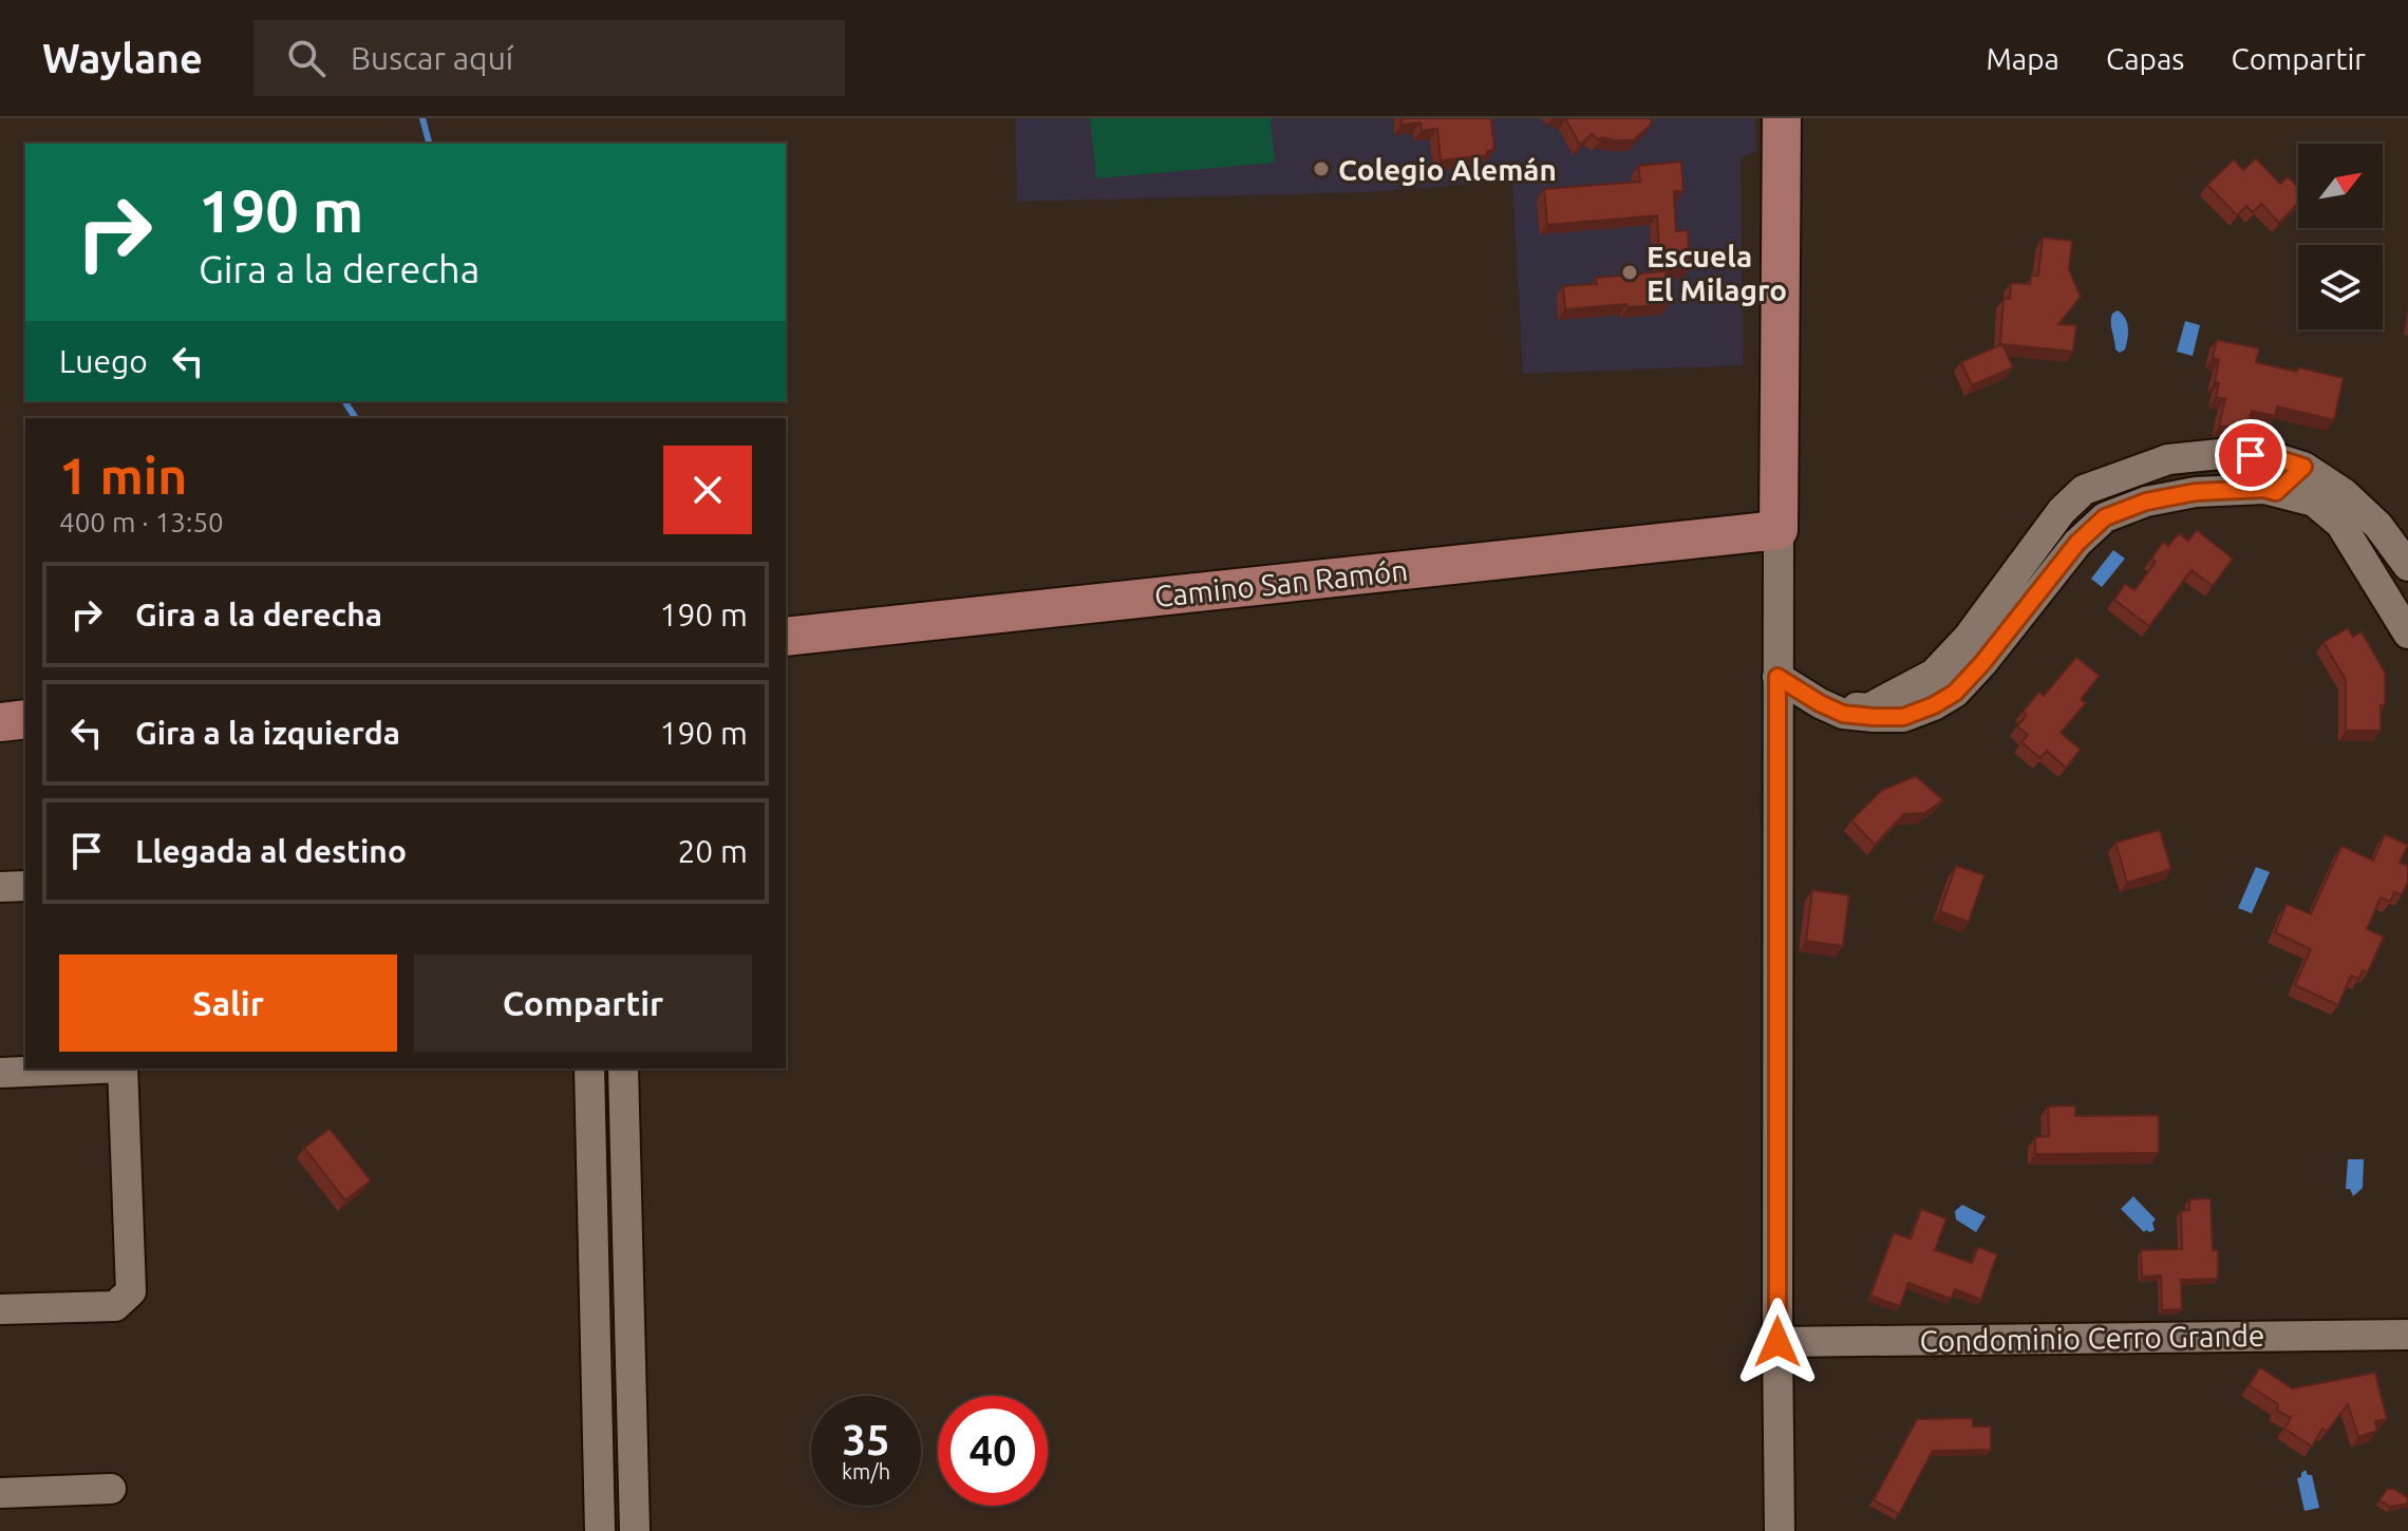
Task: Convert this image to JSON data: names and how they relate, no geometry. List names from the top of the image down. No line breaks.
{"streets":{"main road":["Camino San Ramón"],"street":["Condominio Cerro Grande"]},"places":["Colegio Alemán","Escuela El Milagro"],"north":"top right","page":{"header":"Waylane","search":"Buscar aquí","nav":["Mapa","Capas","Compartir"],"turn":["190 m","Gira a la derecha"],"then":"Luego","heading":["1 min","400 m · 13:50"],"list":[{"name":"Gira a la derecha","value":"190 m"},{"name":"Gira a la izquierda","value":"190 m"},{"name":"Llegada al destino","value":"20 m"}],"buttons":["Salir","Compartir"],"speed":"35 km/h","limit":"40"}}
